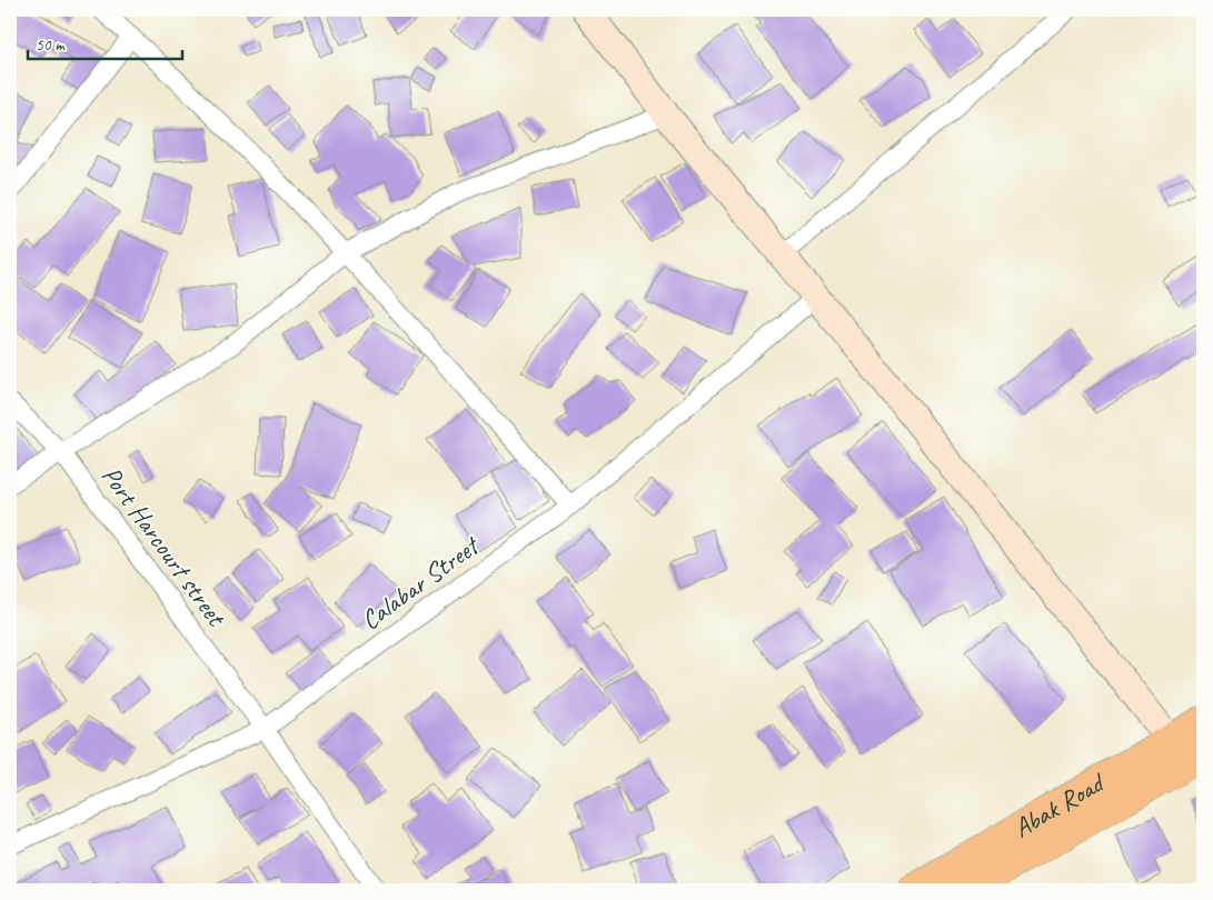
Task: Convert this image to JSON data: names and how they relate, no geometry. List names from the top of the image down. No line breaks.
{"streets":{"highway":["Abak Road"],"street":["Port Harcourt street","Calabar Street"]},"crossings":[["Port Harcourt street","Calabar Street"]],"scale_bar":"50 m"}
